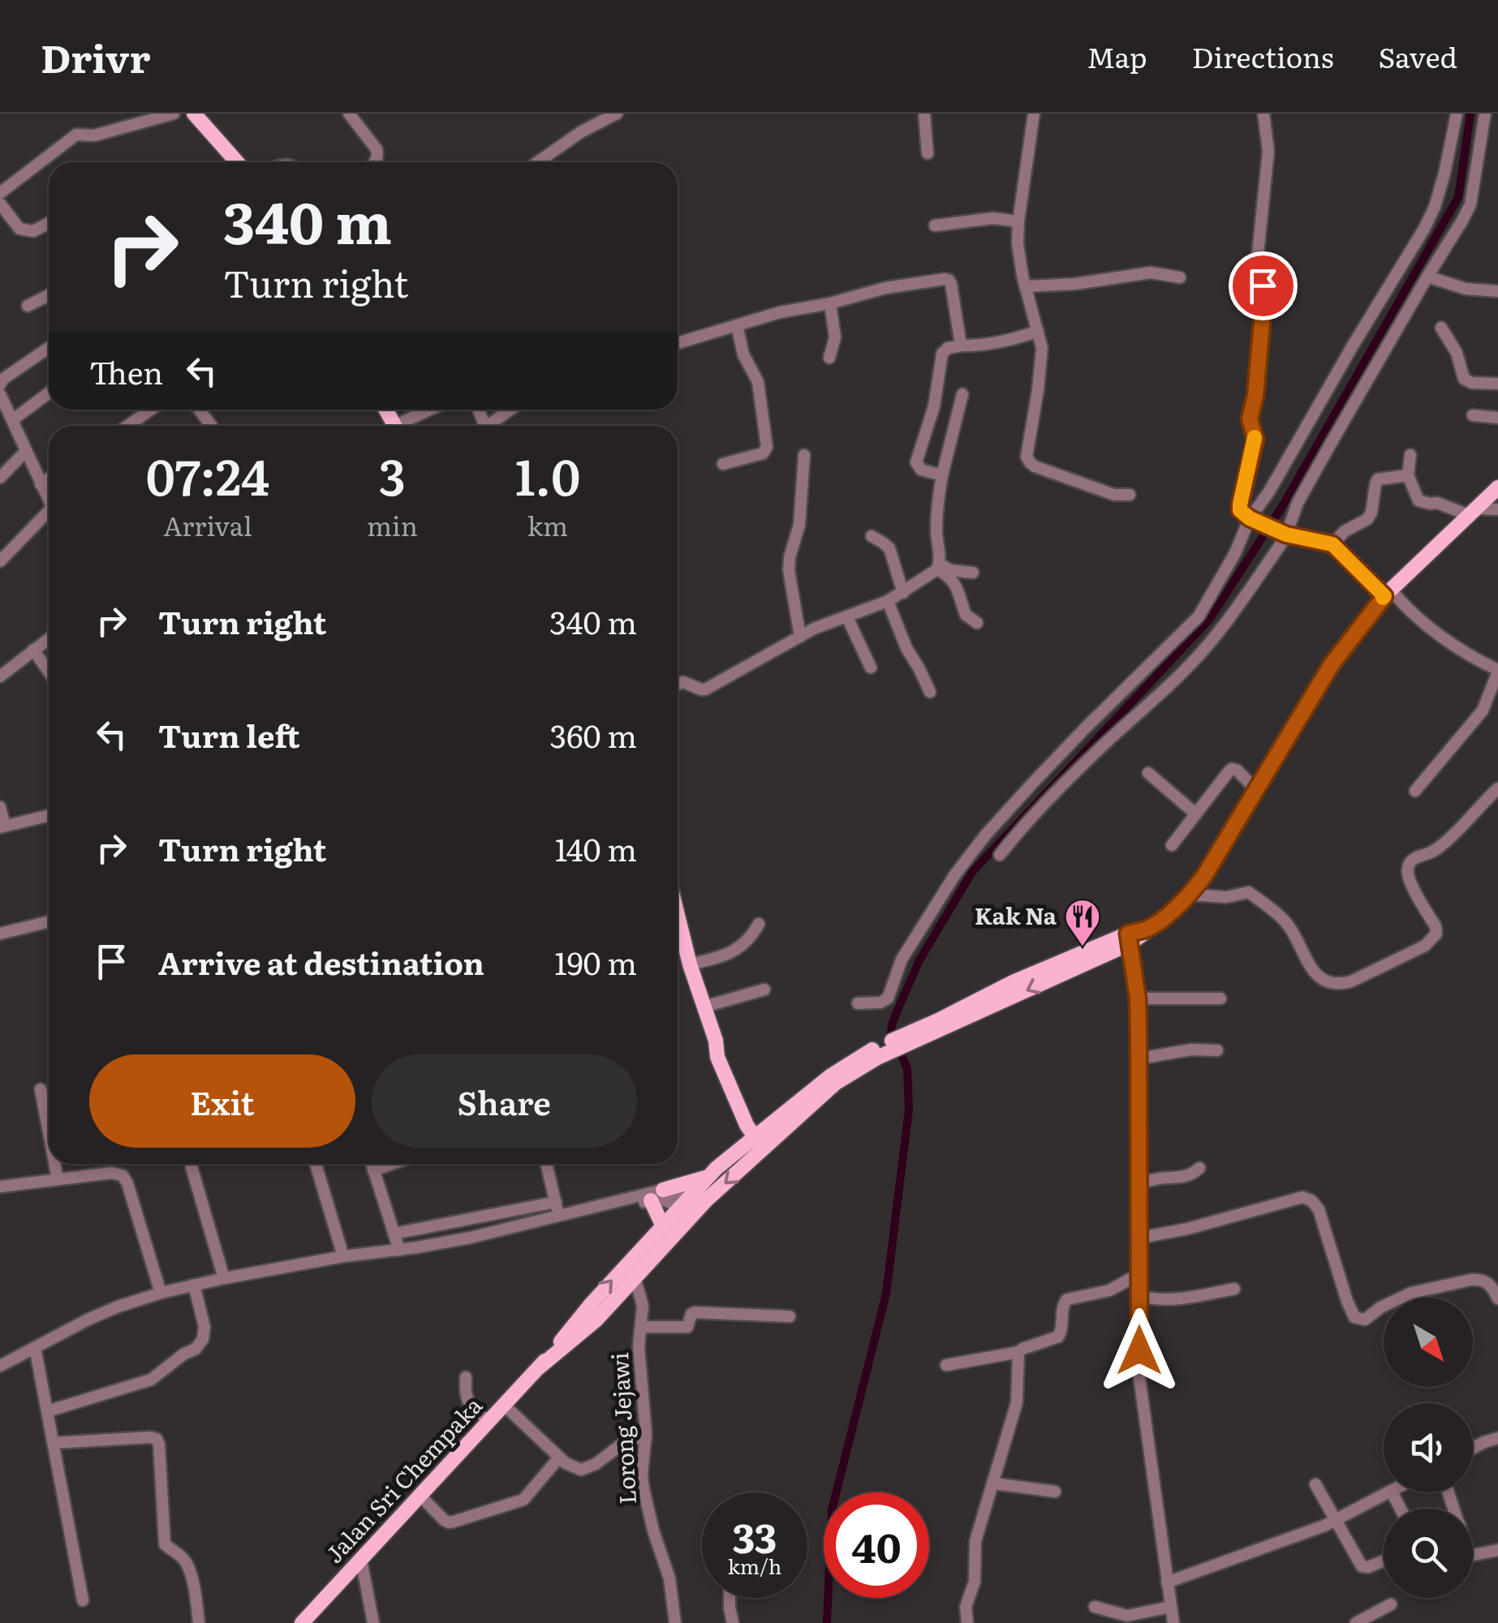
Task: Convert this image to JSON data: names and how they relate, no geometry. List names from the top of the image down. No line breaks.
{"streets":{"main road":["Jalan Sri Chempaka"],"street":["Lorong Jejawi"]},"places":{"restaurant":["Kak Na"]},"north":"bottom right","page":{"header":"Drivr","nav":["Map","Directions","Saved"],"turn":["340 m","Turn right"],"then":"Then","eta":["07:24","Arrival","3","min","1.0","km"],"list":[{"name":"Turn right","value":"340 m"},{"name":"Turn left","value":"360 m"},{"name":"Turn right","value":"140 m"},{"name":"Arrive at destination","value":"190 m"}],"buttons":["Exit","Share"],"speed":"33 km/h","limit":"40"}}
